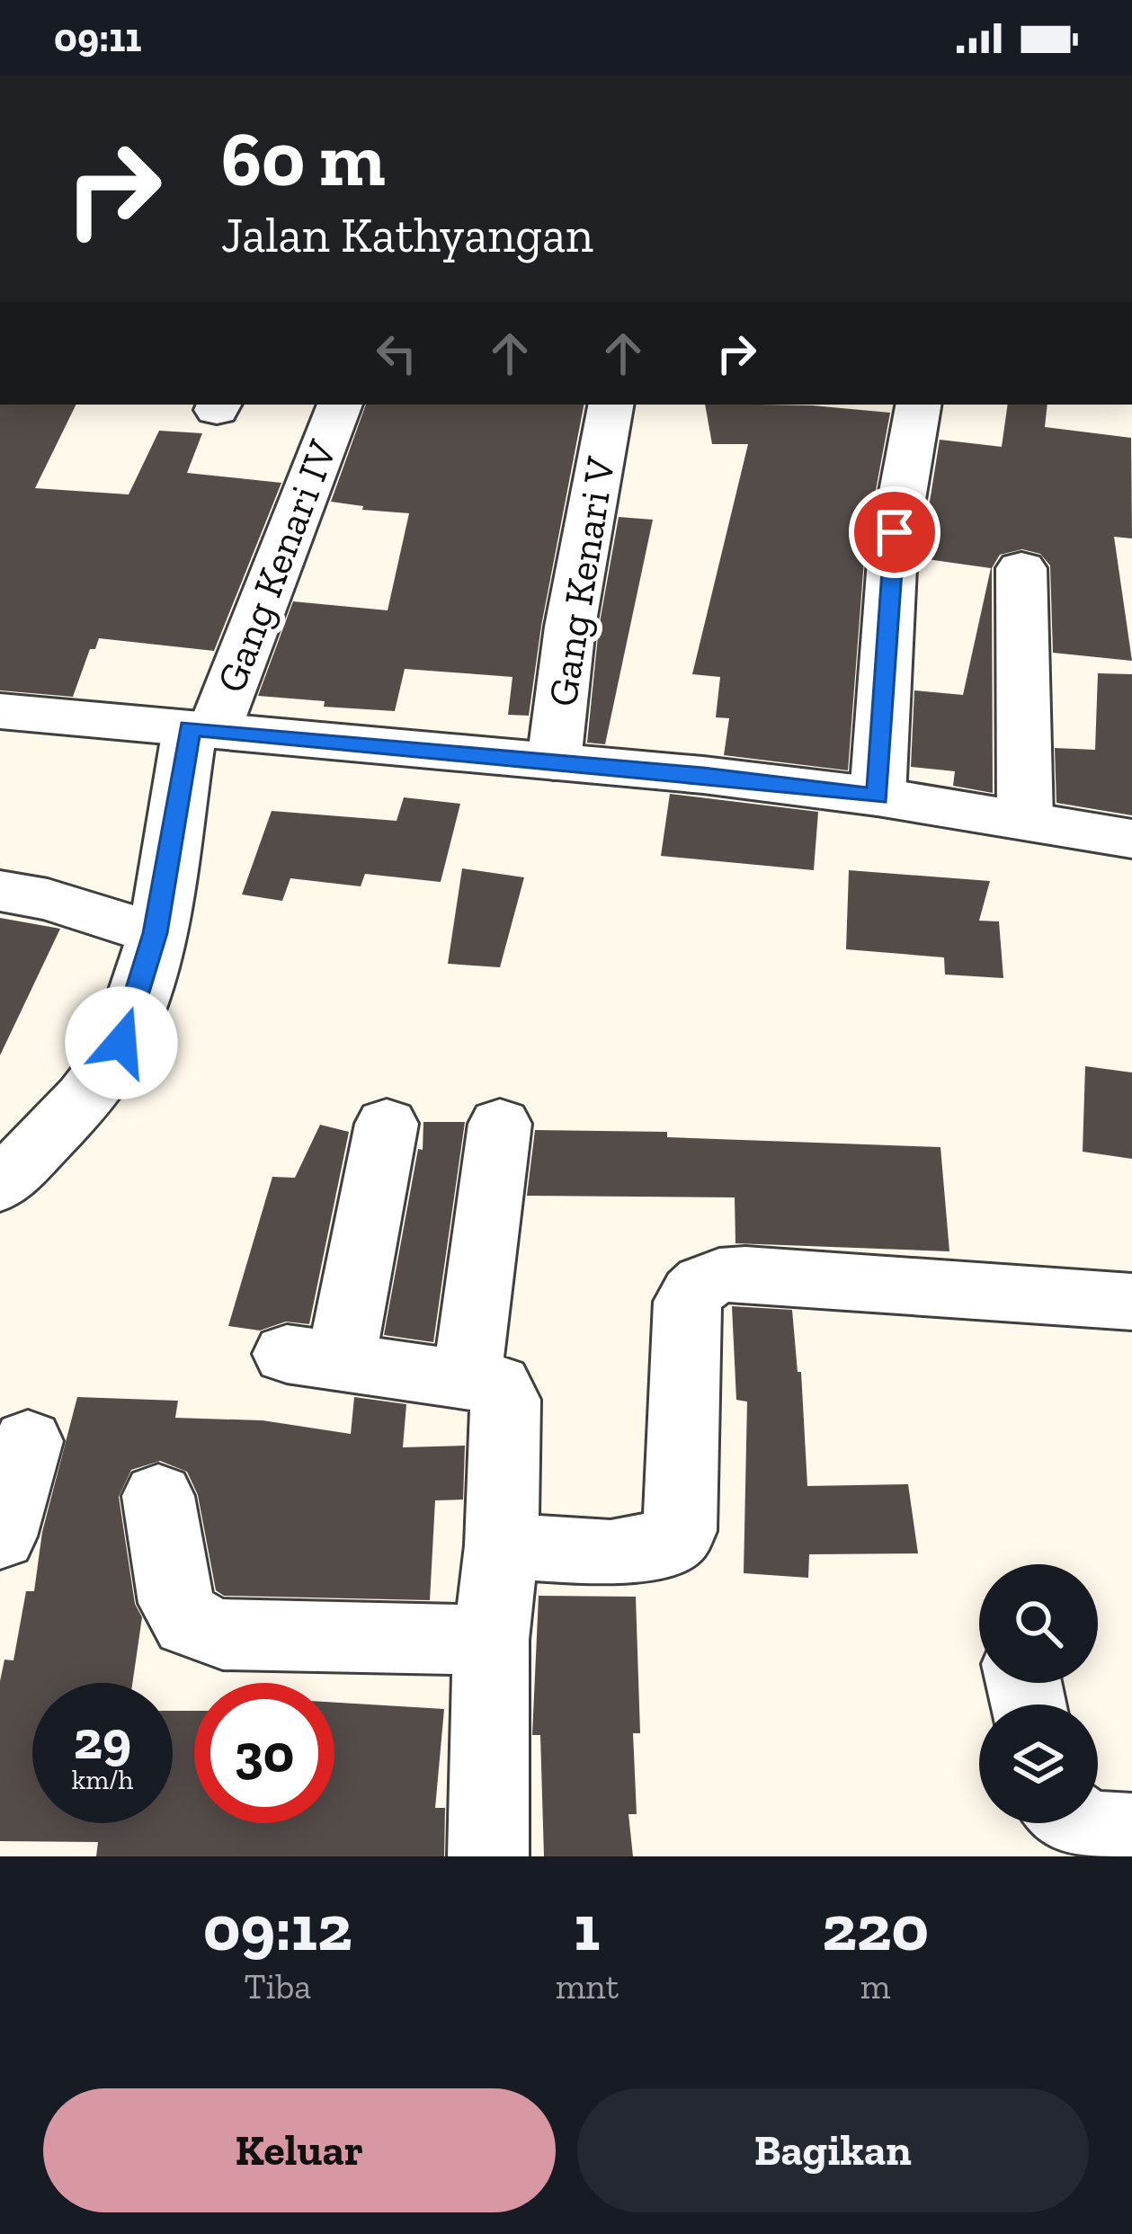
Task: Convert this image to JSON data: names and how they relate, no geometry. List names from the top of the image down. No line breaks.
{"streets":{"street":["Gang Kenari IV","Gang Kenari V"]},"page":{"status":"09:11","turn":["60 m","Jalan Kathyangan"],"speed":"29 km/h","limit":"30","eta":["09:12","Tiba","1","mnt","220","m"],"buttons":["Keluar","Bagikan"]}}
